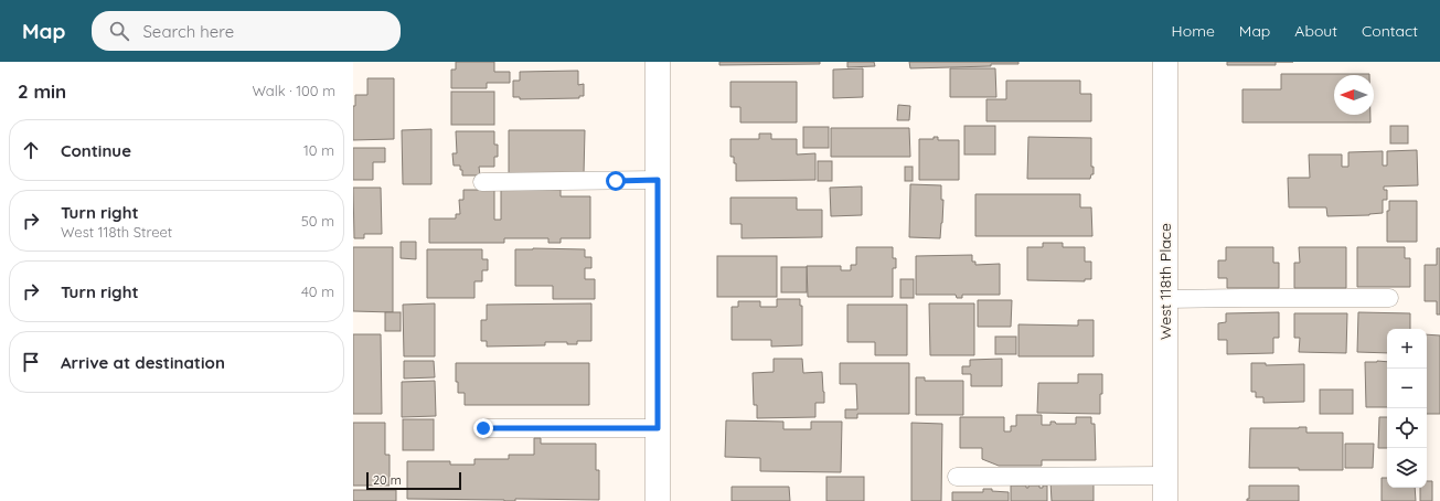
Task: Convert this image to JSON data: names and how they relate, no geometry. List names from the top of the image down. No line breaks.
{"streets":{"street":["West 118th Place"]},"scale_bar":"20 m","north":"left","page":{"header":"Map","search":"Search here","nav":["Home","Map","About","Contact"],"heading":["2 min","Walk · 100 m"],"list":[["Continue","10 m"],["Turn right","West 118th Street","50 m"],["Turn right","40 m"],"Arrive at destination"],"map_buttons":["+","−"],"scale":"20 m"}}
